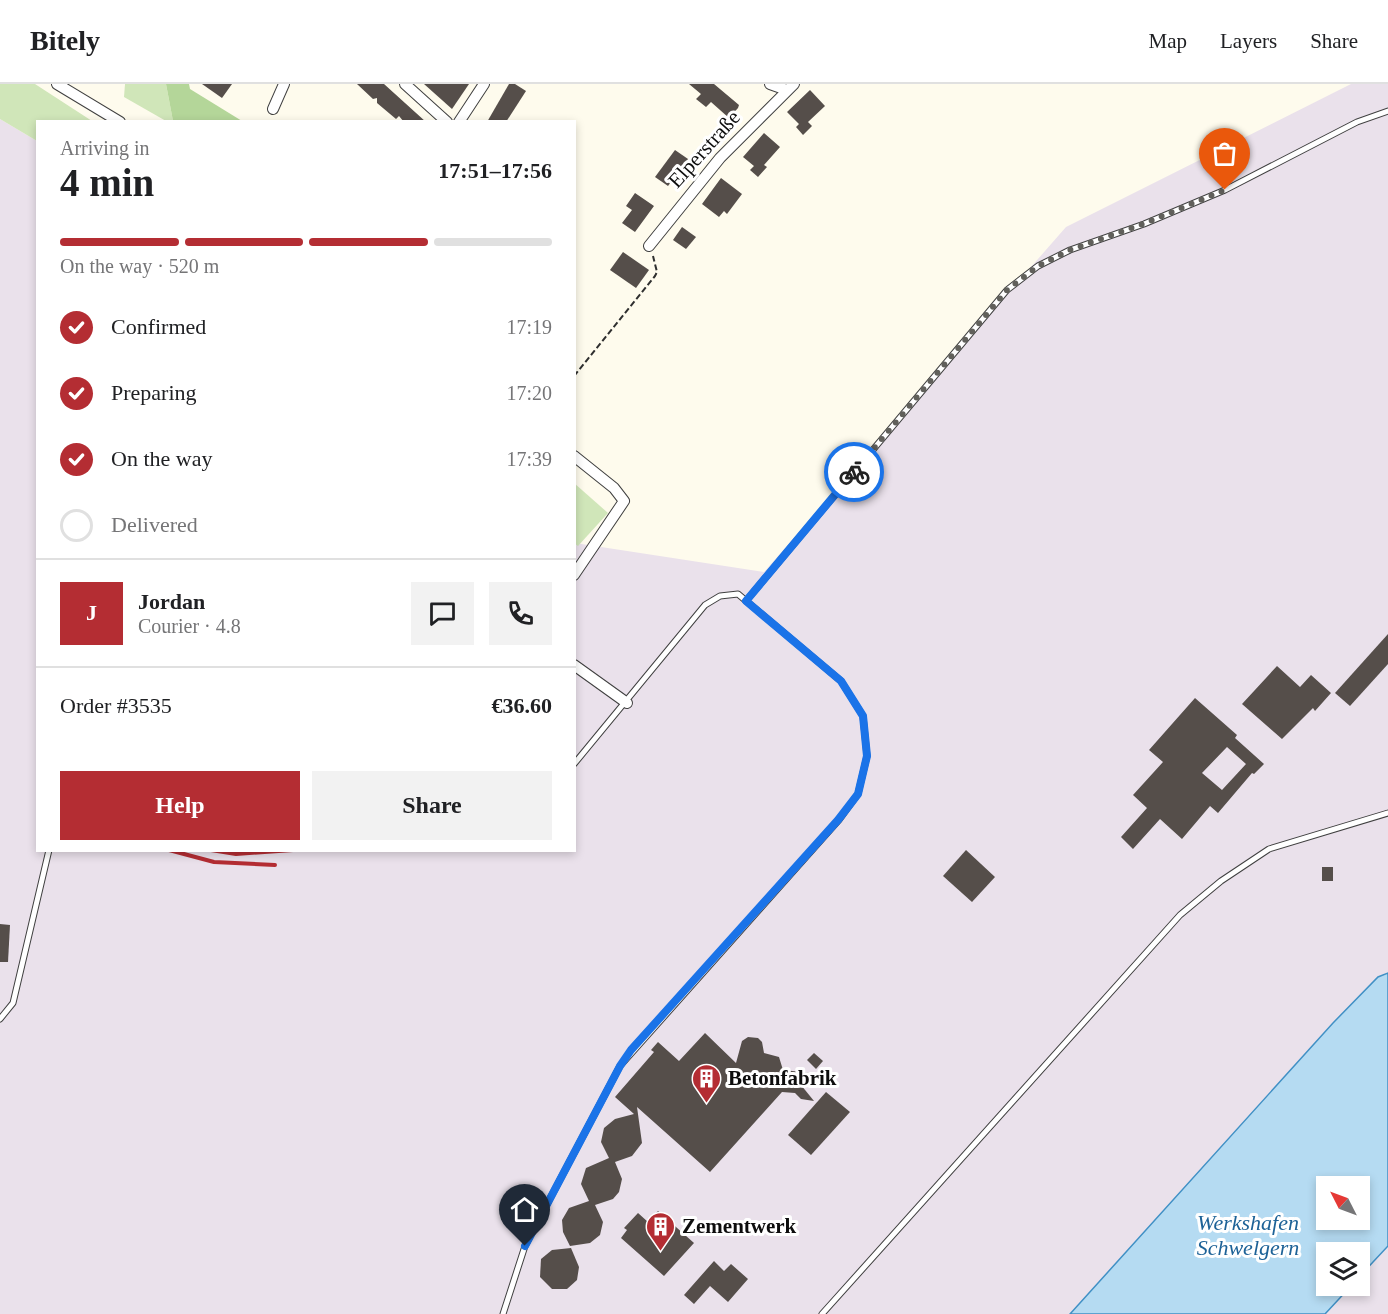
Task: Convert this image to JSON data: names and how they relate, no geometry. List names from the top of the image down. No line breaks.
{"streets":{"street":["Elperstraße"]},"water":["Werkshafen Schwelgern"],"places":{"building":["Betonfabrik","Zementwerk"]},"north":"top left","page":{"header":"Bitely","nav":["Map","Layers","Share"],"heading":["4 min","Arriving in","17:51–17:56"],"panel":["Jordan","Courier · 4.8","Order #3535","€36.60"],"bar":"On the way · 520 m","list":[["Confirmed","17:19"],["Preparing","17:20"],["On the way","17:39"],"Delivered"],"round":"J","buttons":["Help","Share"]}}
